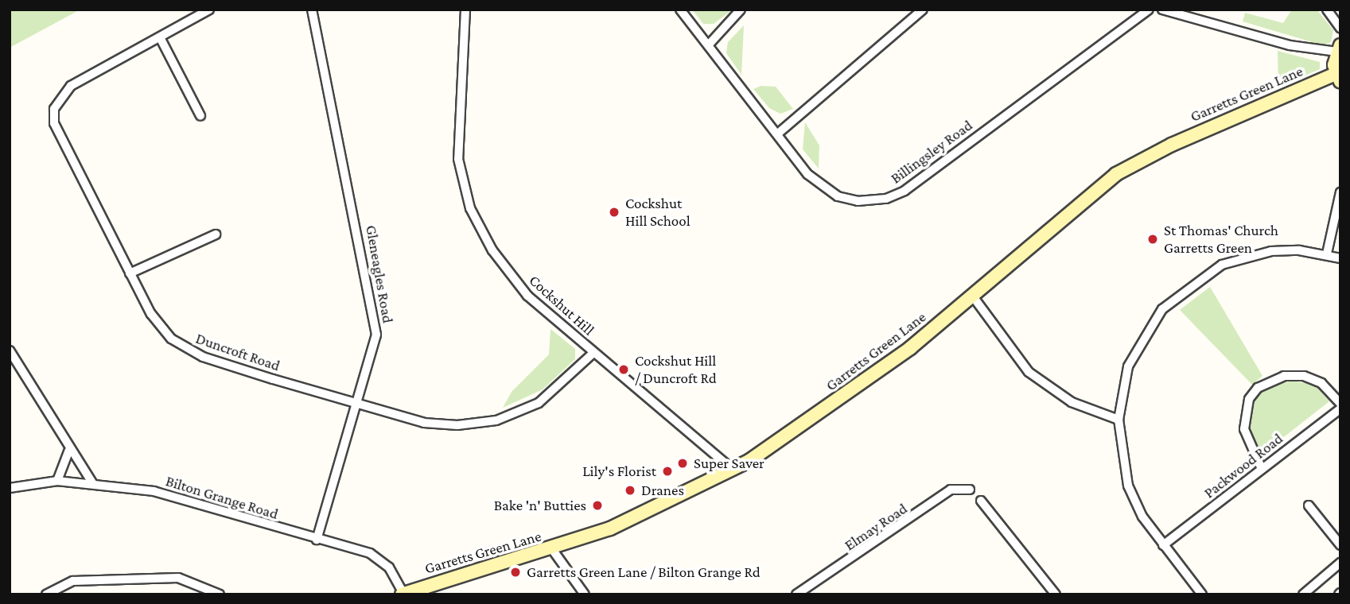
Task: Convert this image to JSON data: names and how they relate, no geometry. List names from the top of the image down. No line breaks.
{"streets":{"street":["Garretts Green Lane","Billingsley Road","Gleneagles Road","Cockshut Hill","Duncroft Road","Packwood Road","Bilton Grange Road","Elmay Road"]},"crossings":[["Garretts Green Lane","Cockshut Hill"],["Garretts Green Lane","Bilton Grange Road"],["Gleneagles Road","Duncroft Road"],["Gleneagles Road","Bilton Grange Road"],["Cockshut Hill","Duncroft Road"]],"places":["Cockshut Hill School","St Thomas' Church Garretts Green","Cockshut Hill / Duncroft Rd","Super Saver","Lily's Florist","Dranes","Bake 'n' Butties","Garretts Green Lane / Bilton Grange Rd"]}
